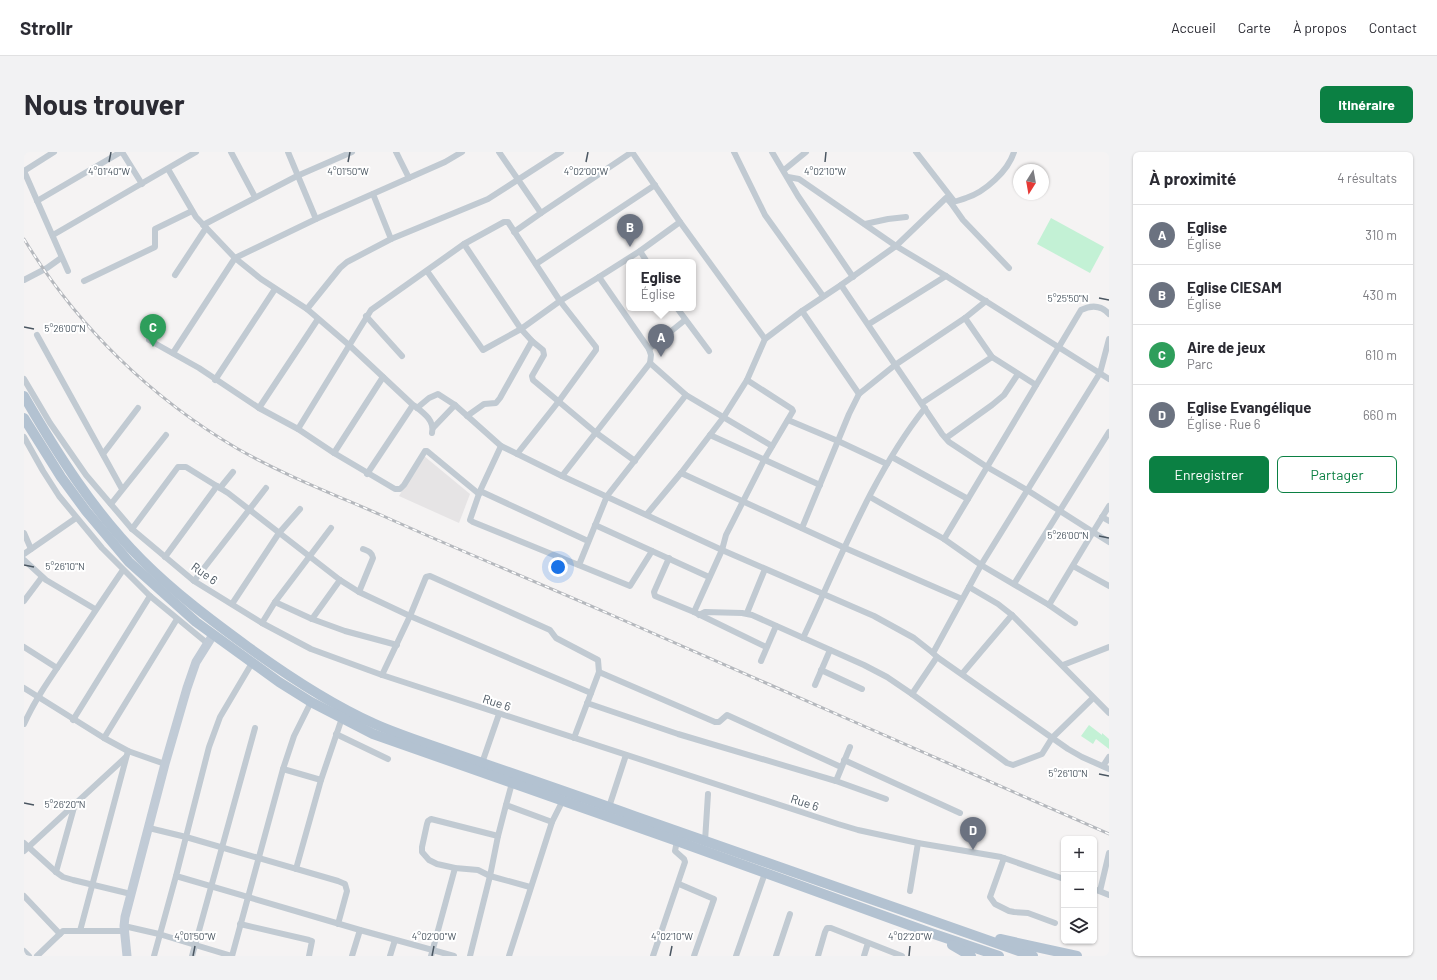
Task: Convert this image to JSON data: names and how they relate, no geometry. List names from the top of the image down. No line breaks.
{"streets":{"street":["Rue 6"]},"north":"bottom","page":{"header":"Strollr","nav":["Accueil","Carte","À propos","Contact"],"buttons":["Itinéraire",["Enregistrer","Partager"]],"title":"Nous trouver","heading":["À proximité","4 résultats"],"list":[{"mark":"A","name":"Eglise","note":"Église","value":"310 m"},{"mark":"B","name":"Eglise CIESAM","note":"Église","value":"430 m"},{"mark":"C","name":"Aire de jeux","note":"Parc","value":"610 m"},{"mark":"D","name":"Eglise Evangélique","note":"Église · Rue 6","value":"660 m"}],"pins":["B","C","A","D"],"popup":["Eglise","Église"],"map_buttons":["+","−"]},"coordinates":["4°01'40\"W","4°01'50\"W","4°02'00\"W","4°02'10\"W","5°25'50\"N","5°26'00\"N","5°26'10\"N","5°26'20\"N","4°02'20\"W"]}
